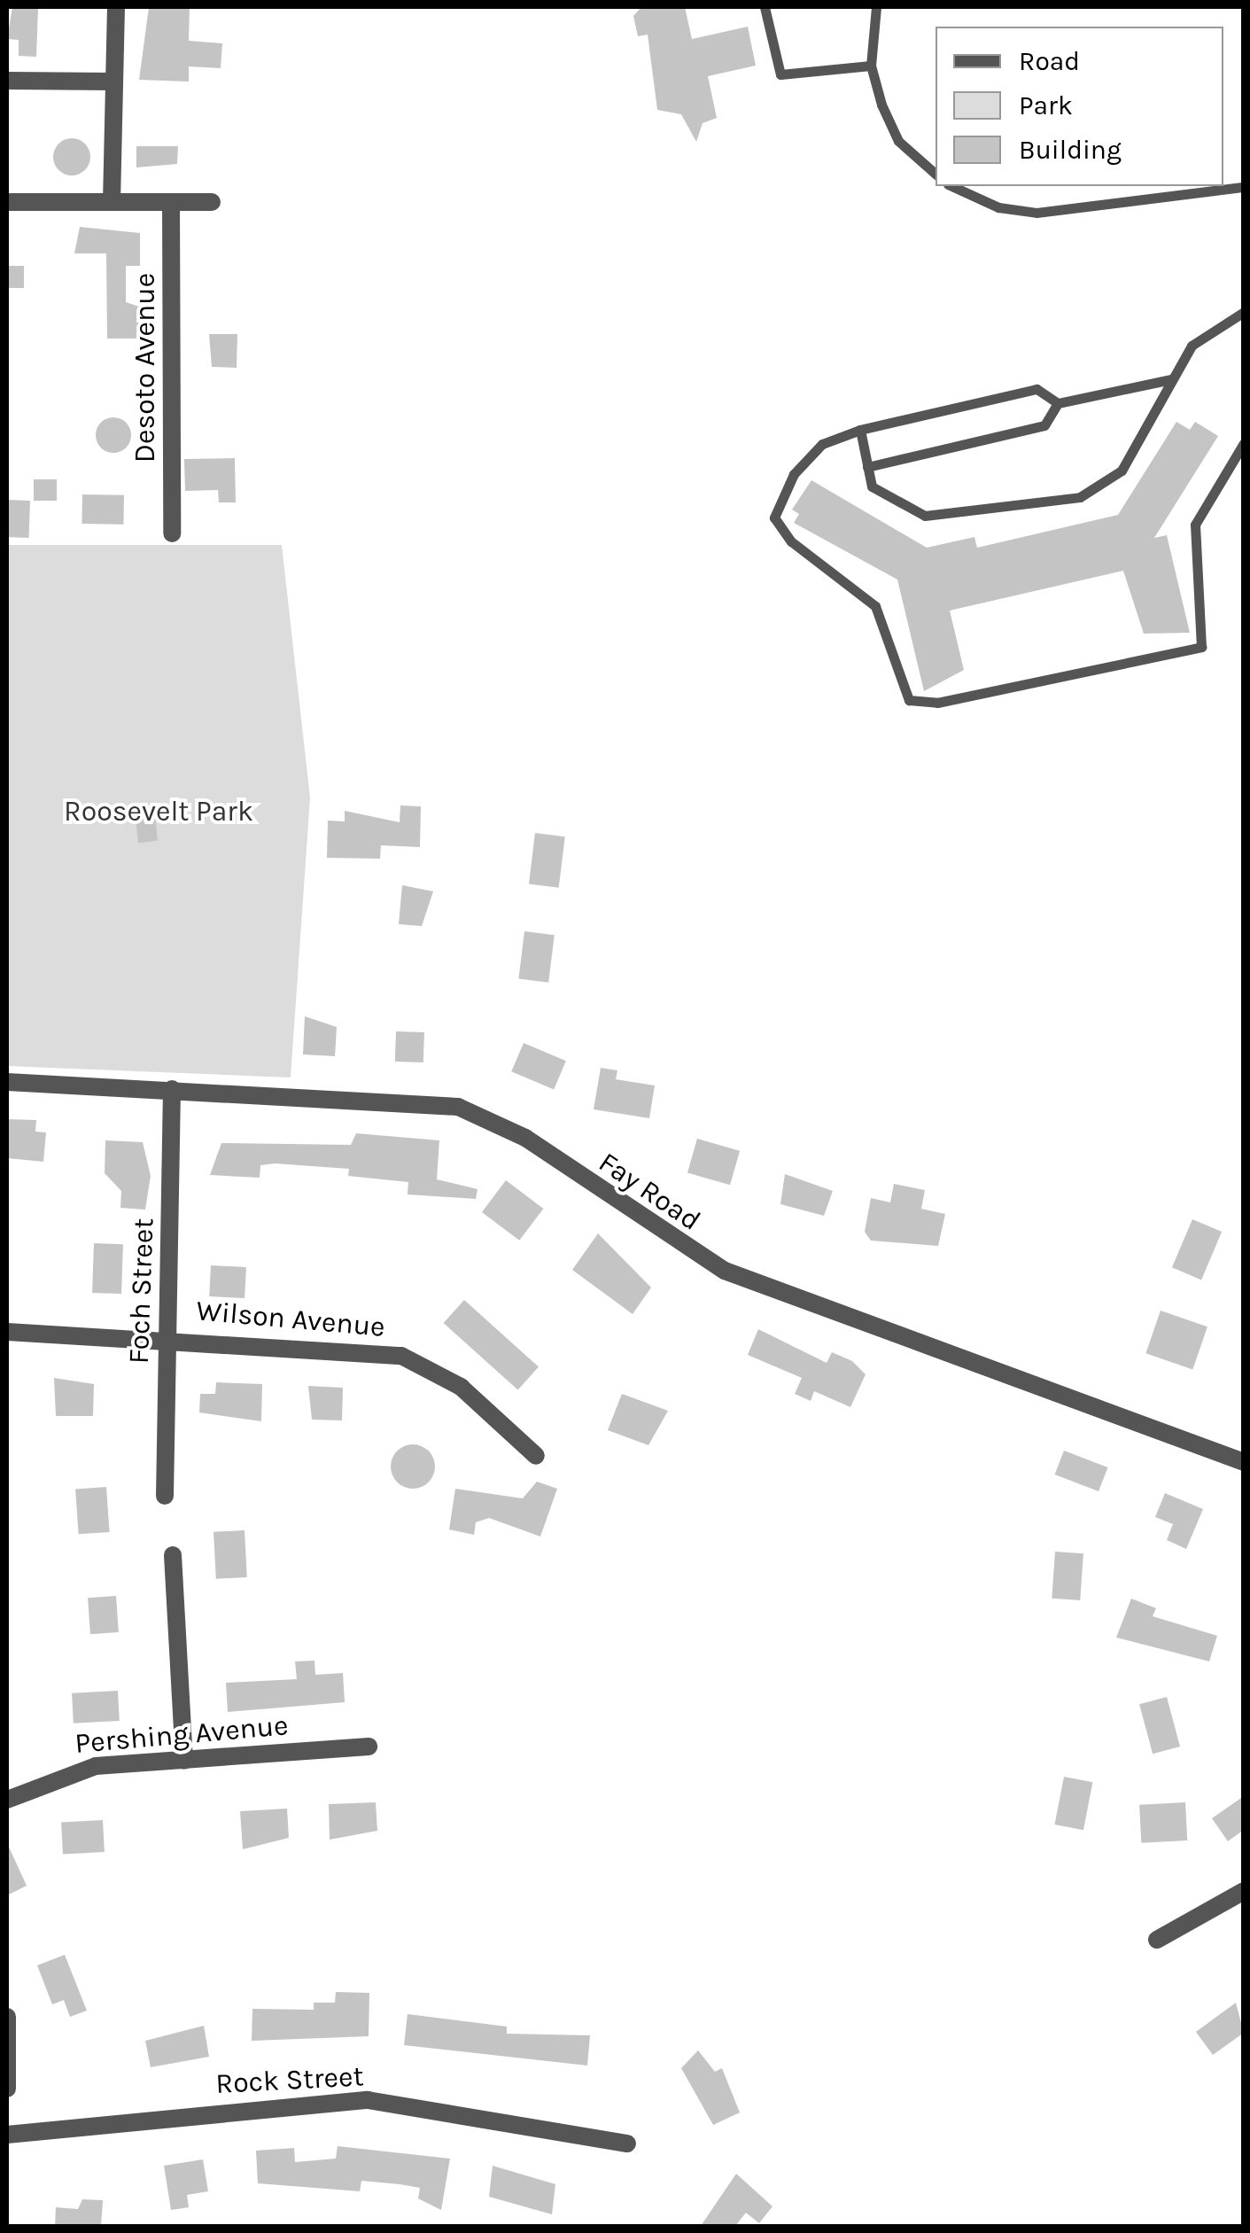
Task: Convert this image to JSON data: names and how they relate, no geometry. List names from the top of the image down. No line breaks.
{"streets":{"street":["Desoto Avenue","Fay Road","Foch Street","Wilson Avenue","Pershing Avenue","Rock Street"]},"crossings":[["Fay Road","Foch Street"],["Foch Street","Wilson Avenue"]],"parks":["Roosevelt Park"],"legend":["Road","Park","Building"]}
